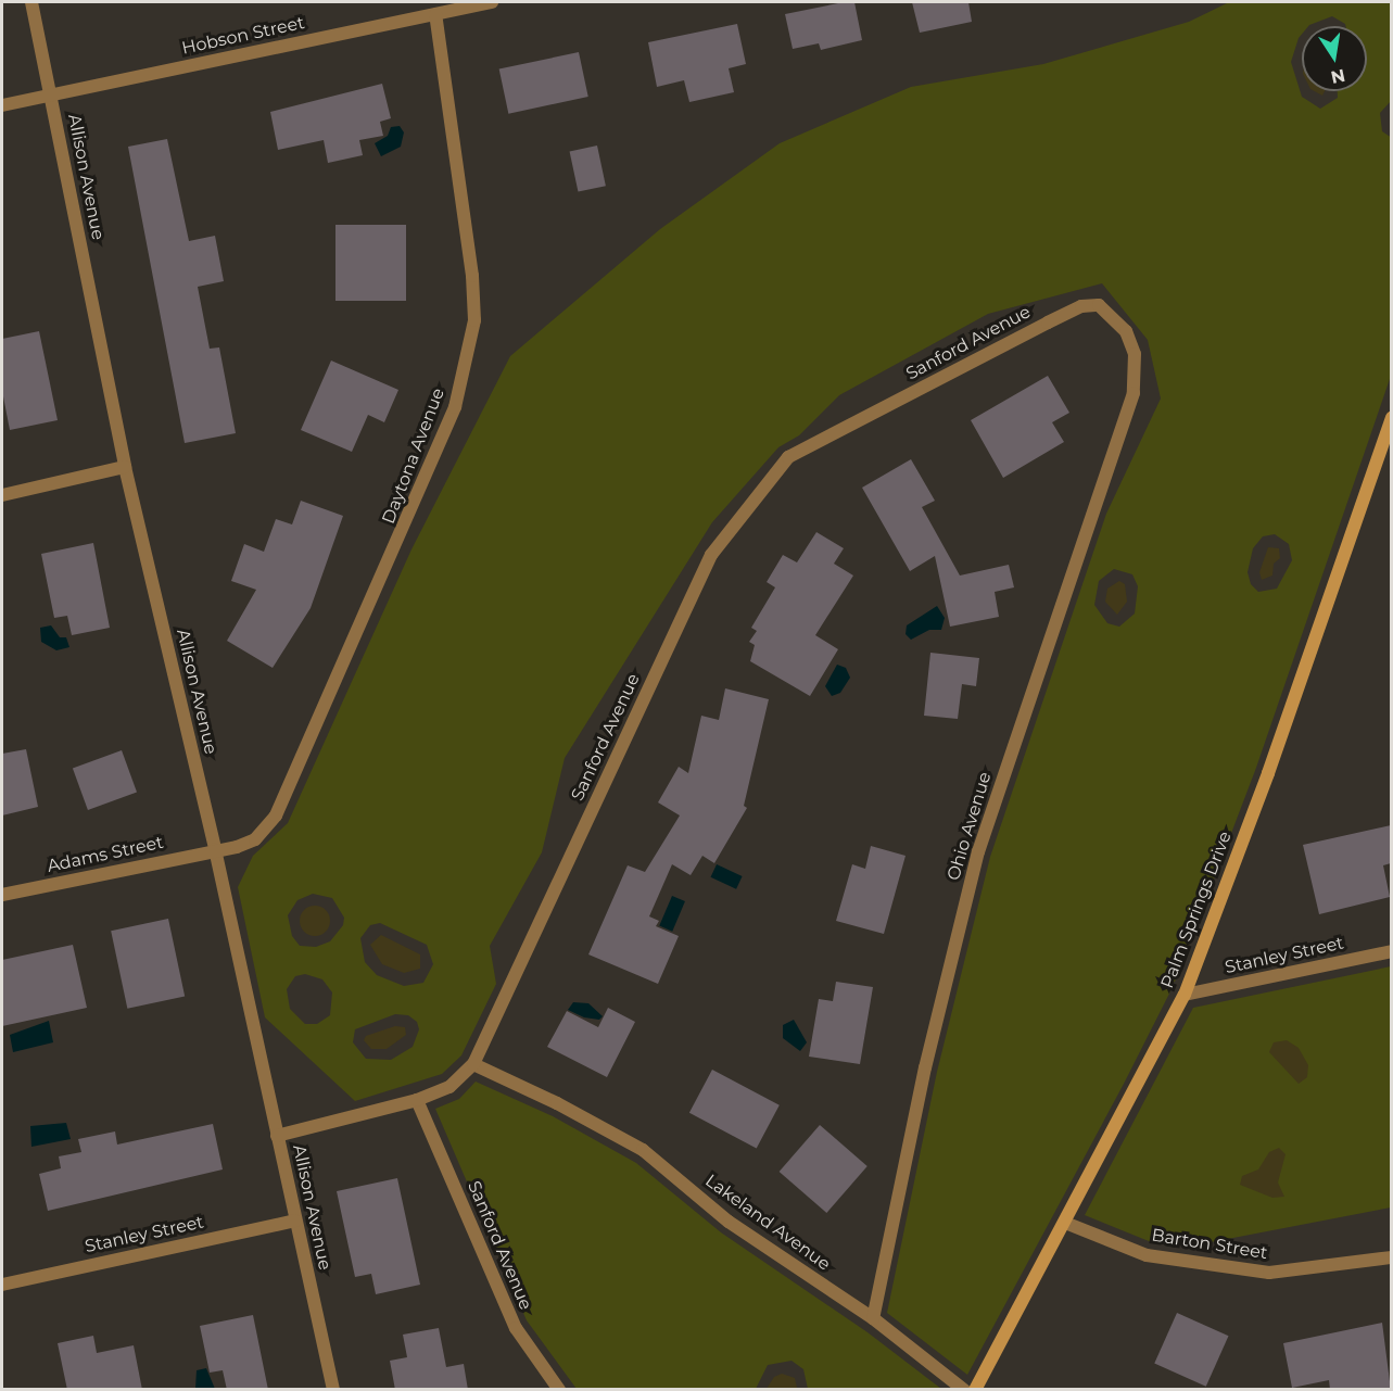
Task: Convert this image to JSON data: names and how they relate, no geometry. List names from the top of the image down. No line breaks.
{"streets":{"street":["Hobson Street","Allison Avenue","Sanford Avenue","Daytona Avenue","Ohio Avenue","Adams Street","Palm Springs Drive","Stanley Street","Lakeland Avenue","Barton Street"]},"crossings":[["Hobson Street","Allison Avenue"],["Hobson Street","Daytona Avenue"],["Allison Avenue","Daytona Avenue"],["Allison Avenue","Adams Street"],["Allison Avenue","Stanley Street"],["Sanford Avenue","Ohio Avenue"],["Sanford Avenue","Lakeland Avenue"],["Daytona Avenue","Adams Street"],["Ohio Avenue","Lakeland Avenue"],["Palm Springs Drive","Stanley Street"],["Palm Springs Drive","Barton Street"]],"north":"bottom"}
